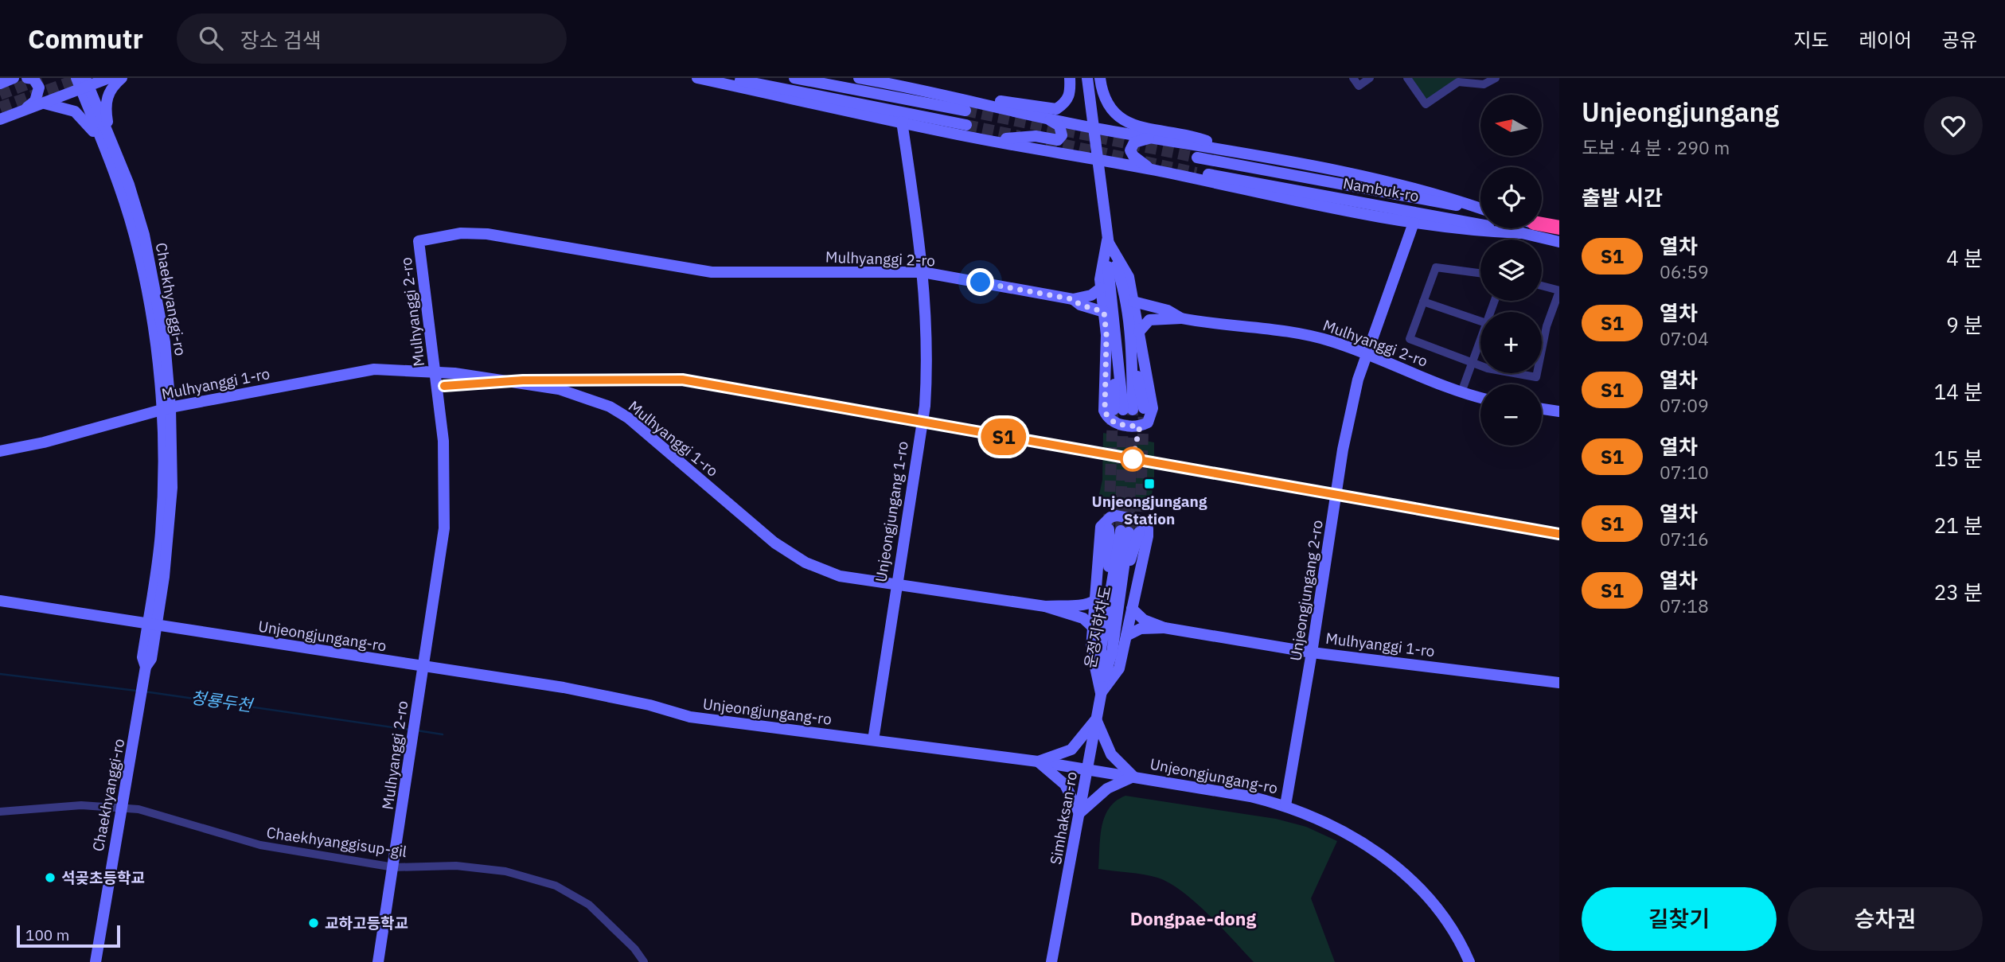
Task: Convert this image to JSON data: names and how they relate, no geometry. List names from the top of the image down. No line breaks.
{"streets":{"street":["Nambuk-ro","Mulhyanggi 2-ro","Chaekhyanggi-ro","Mulhyanggi 1-ro","Unjeongjungang 1-ro","Unjeongjungang 2-ro","운정지하차도","Unjeongjungang-ro","Simhaksan-ro","Chaekhyanggisup-gil"]},"crossings":[["Mulhyanggi 2-ro","Mulhyanggi 1-ro"],["Mulhyanggi 2-ro","Unjeongjungang 1-ro"],["Mulhyanggi 2-ro","Unjeongjungang 2-ro"],["Mulhyanggi 2-ro","Unjeongjungang-ro"],["Mulhyanggi 2-ro","Chaekhyanggisup-gil"],["Chaekhyanggi-ro","Mulhyanggi 1-ro"],["Chaekhyanggi-ro","Unjeongjungang-ro"],["Chaekhyanggi-ro","Chaekhyanggisup-gil"],["Mulhyanggi 1-ro","Unjeongjungang 1-ro"],["Mulhyanggi 1-ro","Unjeongjungang 2-ro"],["Unjeongjungang 1-ro","Unjeongjungang-ro"],["Unjeongjungang 2-ro","Unjeongjungang-ro"],["운정지하차도","Simhaksan-ro"],["Unjeongjungang-ro","Simhaksan-ro"]],"districts":["Dongpae-dong"],"water":["청룡두천"],"places":{"transit":["Unjeongjungang Station"],"other":["석곶초등학교","교하고등학교"]},"scale_bar":"100 m","north":"left","page":{"header":"Commutr","search":"장소 검색","nav":["지도","레이어","공유"],"on_map":"S1","heading":[["Unjeongjungang","도보 · 4 분 · 290 m"],"출발 시간"],"map_buttons":["+","−"],"list":[{"mark":"S1","name":"열차","note":"06:59","value":"4 분"},{"mark":"S1","name":"열차","note":"07:04","value":"9 분"},{"mark":"S1","name":"열차","note":"07:09","value":"14 분"},{"mark":"S1","name":"열차","note":"07:10","value":"15 분"},{"mark":"S1","name":"열차","note":"07:16","value":"21 분"},{"mark":"S1","name":"열차","note":"07:18","value":"23 분"}],"buttons":["길찾기","승차권"],"scale":"100 m"}}
